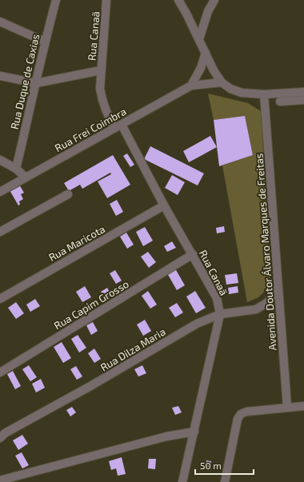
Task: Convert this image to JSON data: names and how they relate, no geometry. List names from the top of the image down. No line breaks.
{"streets":{"street":["Rua Canaã","Rua Duque de Caxias","Rua Frei Coimbra","Rua Maricota","Avenida Doutor Álvaro Marques de Freitas","Rua Capim Grosso","Rua Dilza Maria"]},"crossings":[["Rua Canaã","Rua Frei Coimbra"],["Rua Canaã","Rua Maricota"],["Rua Canaã","Rua Capim Grosso"],["Rua Canaã","Rua Dilza Maria"],["Avenida Doutor Álvaro Marques de Freitas","Rua Dilza Maria"]],"scale_bar":"50 m"}
